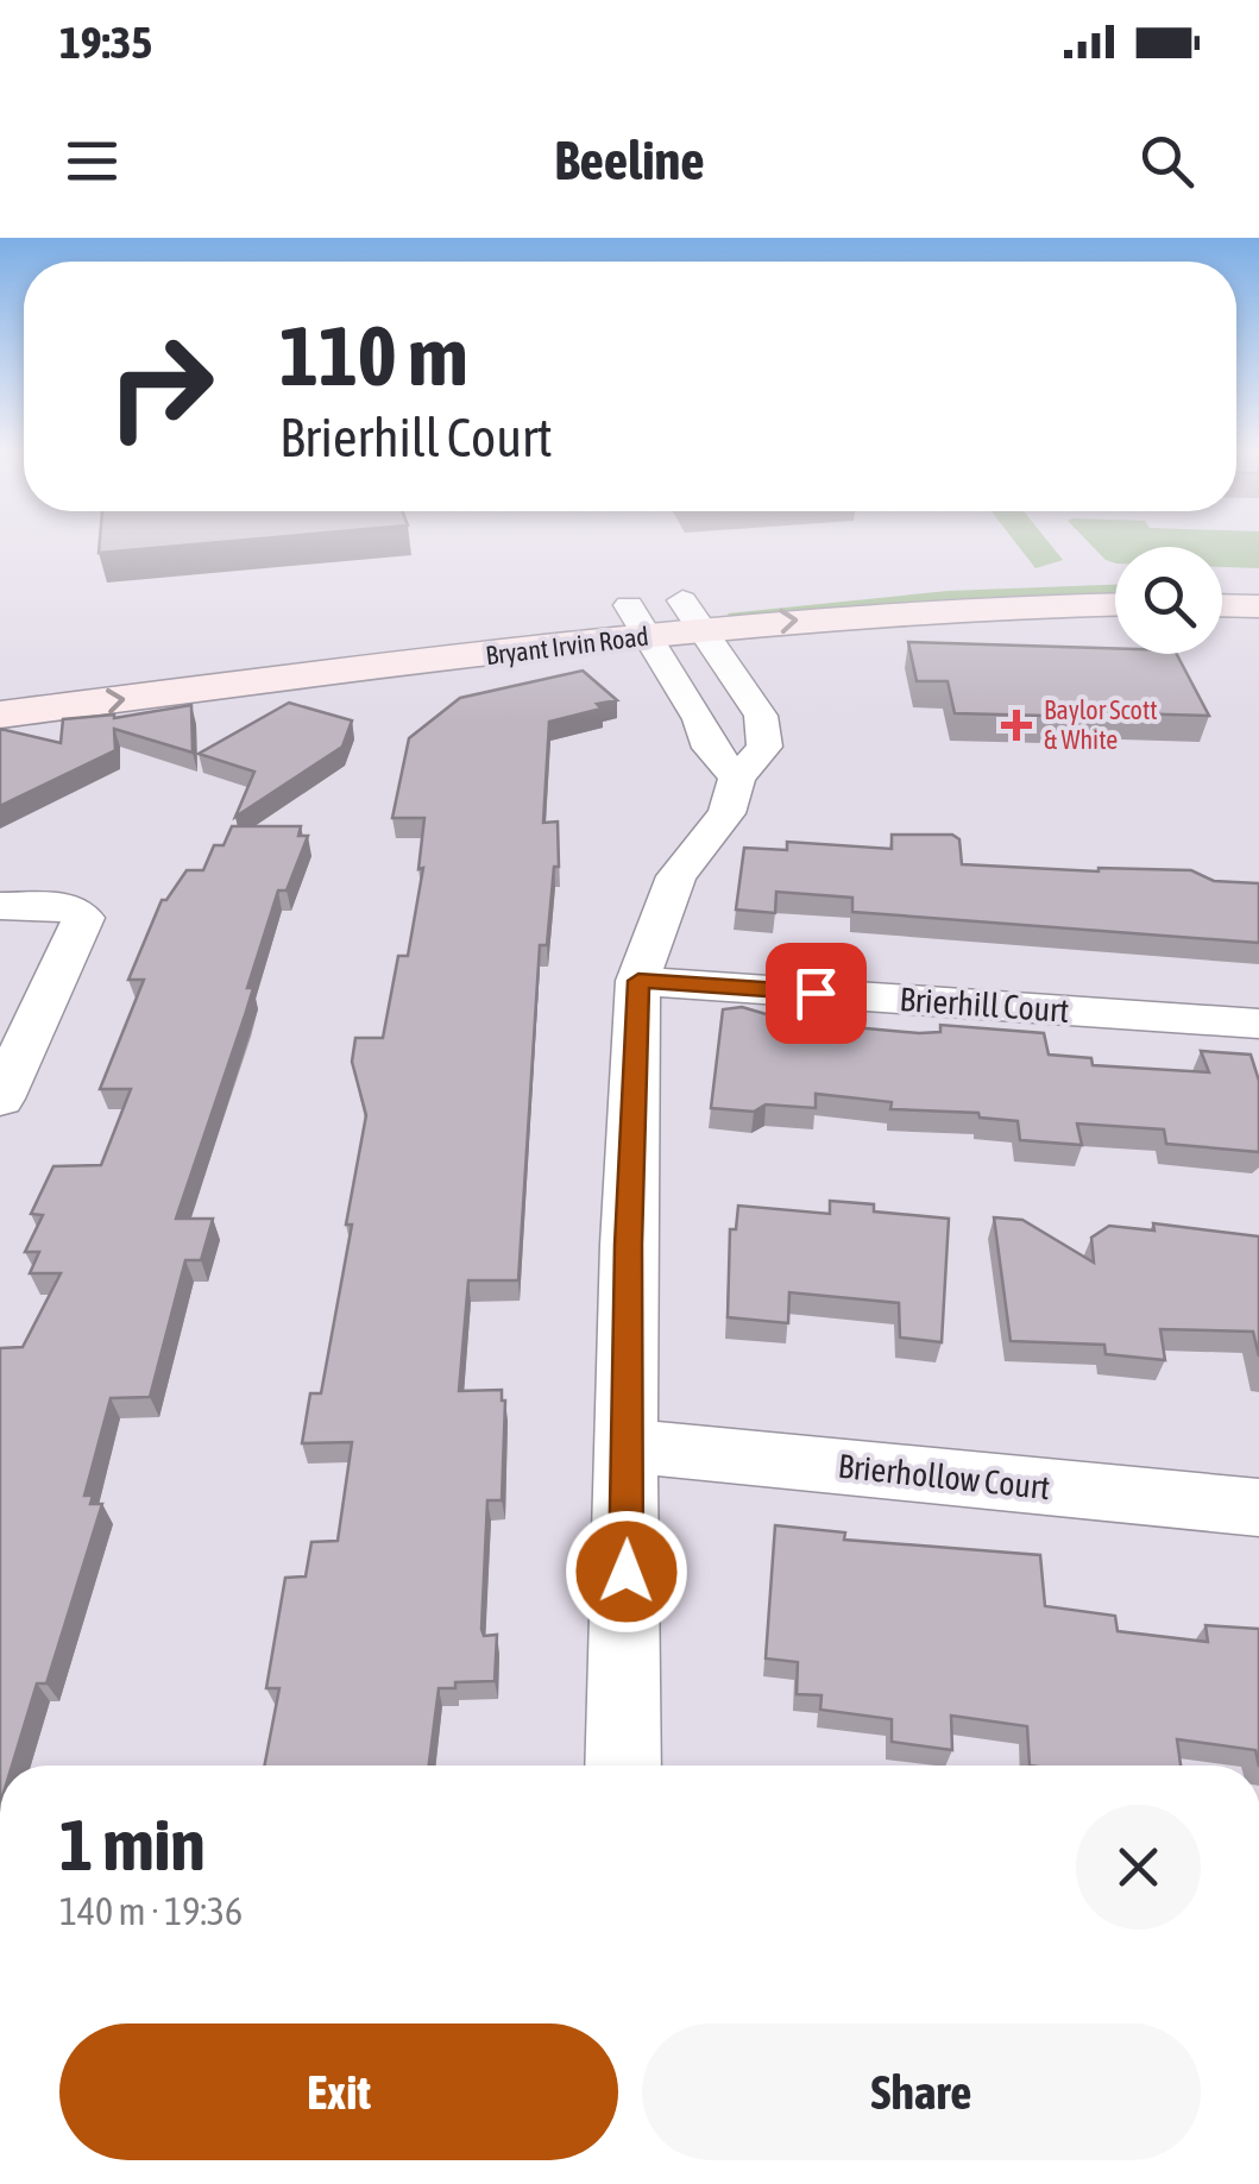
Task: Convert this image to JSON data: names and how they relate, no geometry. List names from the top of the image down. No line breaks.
{"streets":{"main road":["Bryant Irvin Road"],"street":["Brierhill Court","Brierhollow Court"]},"places":{"health":["Baylor Scott & White"]},"page":{"status":"19:35","header":"Beeline","turn":["110 m","Brierhill Court"],"heading":["1 min","140 m · 19:36"],"buttons":["Exit","Share"]}}
